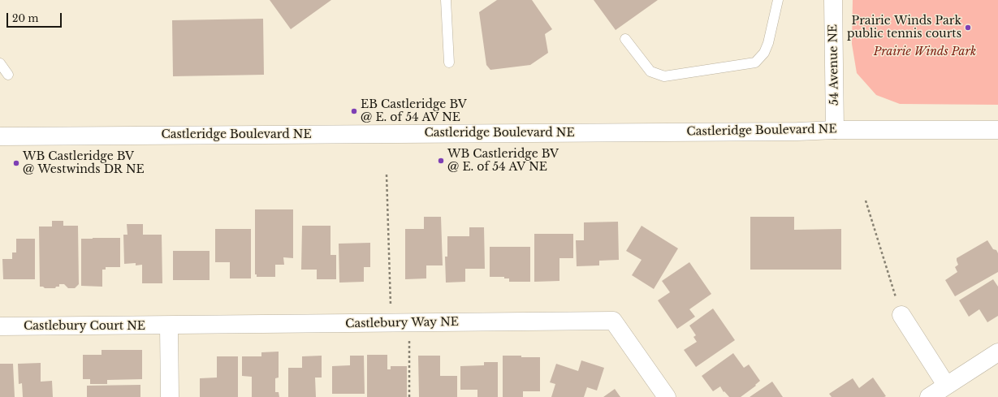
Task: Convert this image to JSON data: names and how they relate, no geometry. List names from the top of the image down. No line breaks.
{"streets":{"street":["54 Avenue NE","Castleridge Boulevard NE","Castlebury Way NE","Castlebury Court NE"]},"crossings":[["54 Avenue NE","Castleridge Boulevard NE"],["Castlebury Way NE","Castlebury Court NE"]],"parks":["Prairie Winds Park"],"places":["Prairie Winds Park public tennis courts","EB Castleridge BV @ E. of 54 AV NE","WB Castleridge BV @ E. of 54 AV NE","WB Castleridge BV @ Westwinds DR NE"],"scale_bar":"20 m"}
